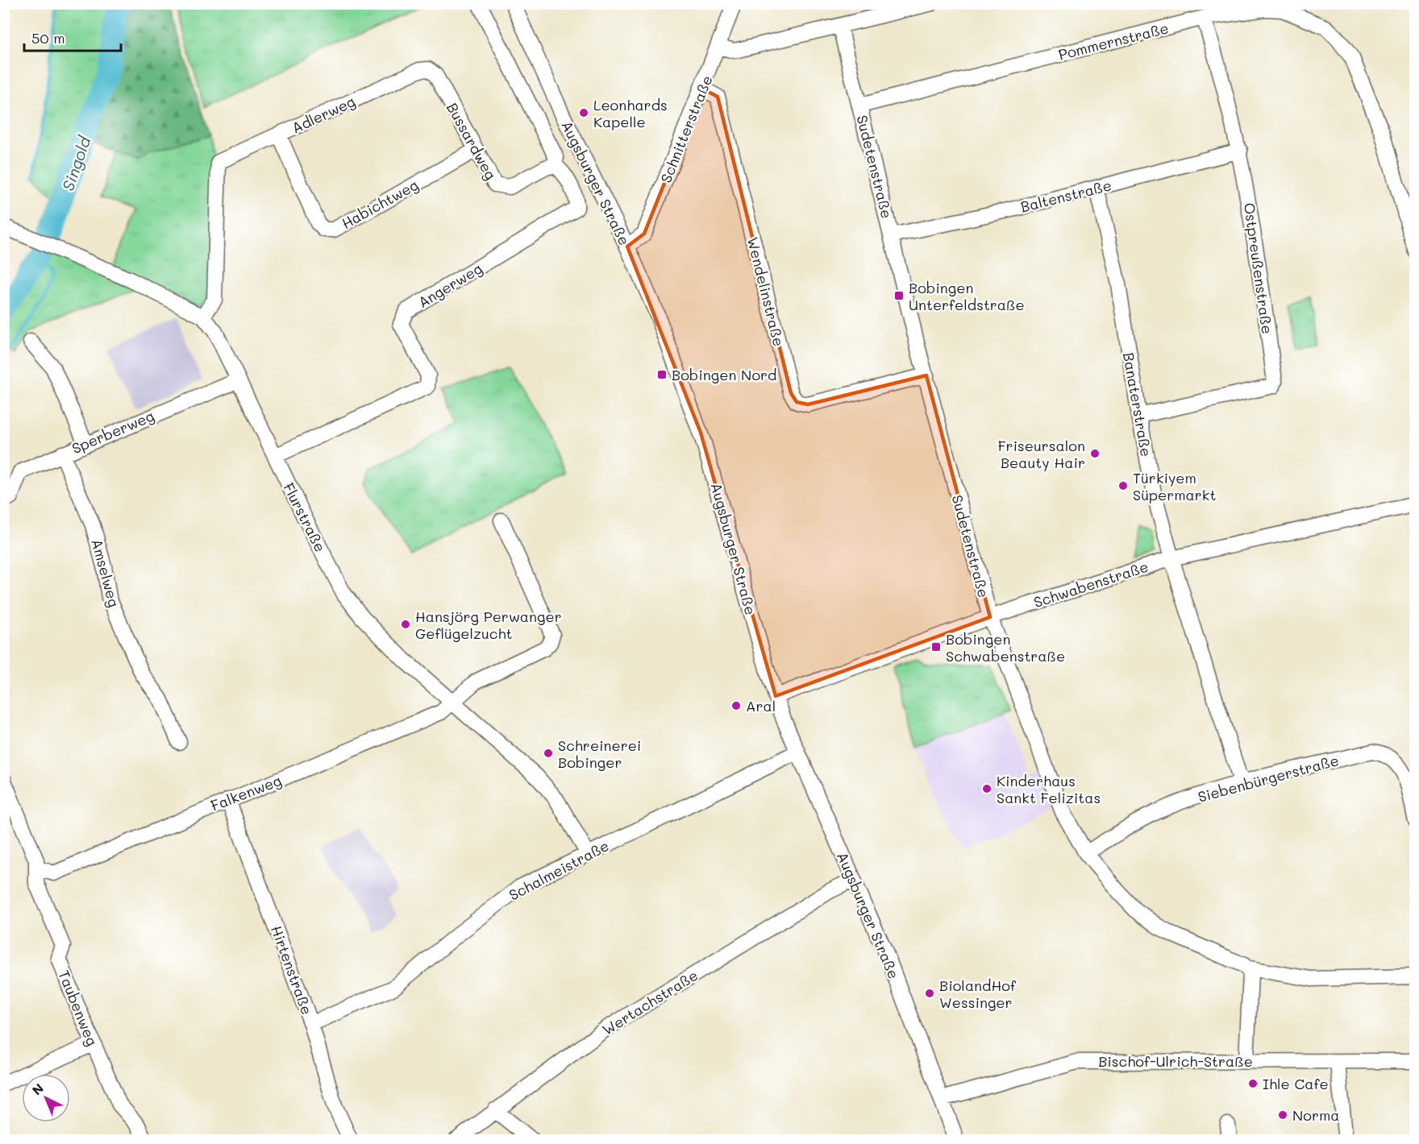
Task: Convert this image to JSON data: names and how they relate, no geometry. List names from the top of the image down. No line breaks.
{"streets":{"street":["Pommernstraße","Adlerweg","Schnitterstraße","Bussardweg","Sudetenstraße","Augsburger Straße","Baltenstraße","Habichtweg","Ostpreußenstraße","Angerweg","Wendelinstraße","Banaterstraße","Sperberweg","Flurstraße","Amselweg","Schwabenstraße","Siebenbürgerstraße","Falkenweg","Schalmeistraße","Hirtenstraße","Wertachstraße","Taubenweg","Bischof-Ulrich-Straße"]},"crossings":[["Pommernstraße","Sudetenstraße"],["Pommernstraße","Ostpreußenstraße"],["Adlerweg","Bussardweg"],["Adlerweg","Habichtweg"],["Adlerweg","Flurstraße"],["Schnitterstraße","Augsburger Straße"],["Schnitterstraße","Wendelinstraße"],["Bussardweg","Habichtweg"],["Bussardweg","Angerweg"],["Sudetenstraße","Baltenstraße"],["Sudetenstraße","Wendelinstraße"],["Sudetenstraße","Schwabenstraße"],["Sudetenstraße","Siebenbürgerstraße"],["Augsburger Straße","Schwabenstraße"],["Augsburger Straße","Schalmeistraße"],["Augsburger Straße","Wertachstraße"],["Augsburger Straße","Bischof-Ulrich-Straße"],["Baltenstraße","Ostpreußenstraße"],["Baltenstraße","Banaterstraße"],["Ostpreußenstraße","Banaterstraße"],["Angerweg","Flurstraße"],["Banaterstraße","Schwabenstraße"],["Banaterstraße","Siebenbürgerstraße"],["Sperberweg","Flurstraße"],["Sperberweg","Amselweg"],["Flurstraße","Falkenweg"],["Flurstraße","Schalmeistraße"],["Falkenweg","Hirtenstraße"],["Falkenweg","Taubenweg"],["Schalmeistraße","Hirtenstraße"]],"water":["Singold"],"places":{"other":["Leonhards Kapelle","Friseursalon Beauty Hair","Türkiyem Süpermarkt","Hansjörg Perwanger Geflügelzucht","Aral","Schreinerei Bobinger","Kinderhaus Sankt Felizitas","BiolandHof Wessinger","Ihle Cafe","Norma"],"transit":["Bobingen Unterfeldstraße","Bobingen Nord","Bobingen Schwabenstraße"]},"scale_bar":"50 m","north":"top left"}
